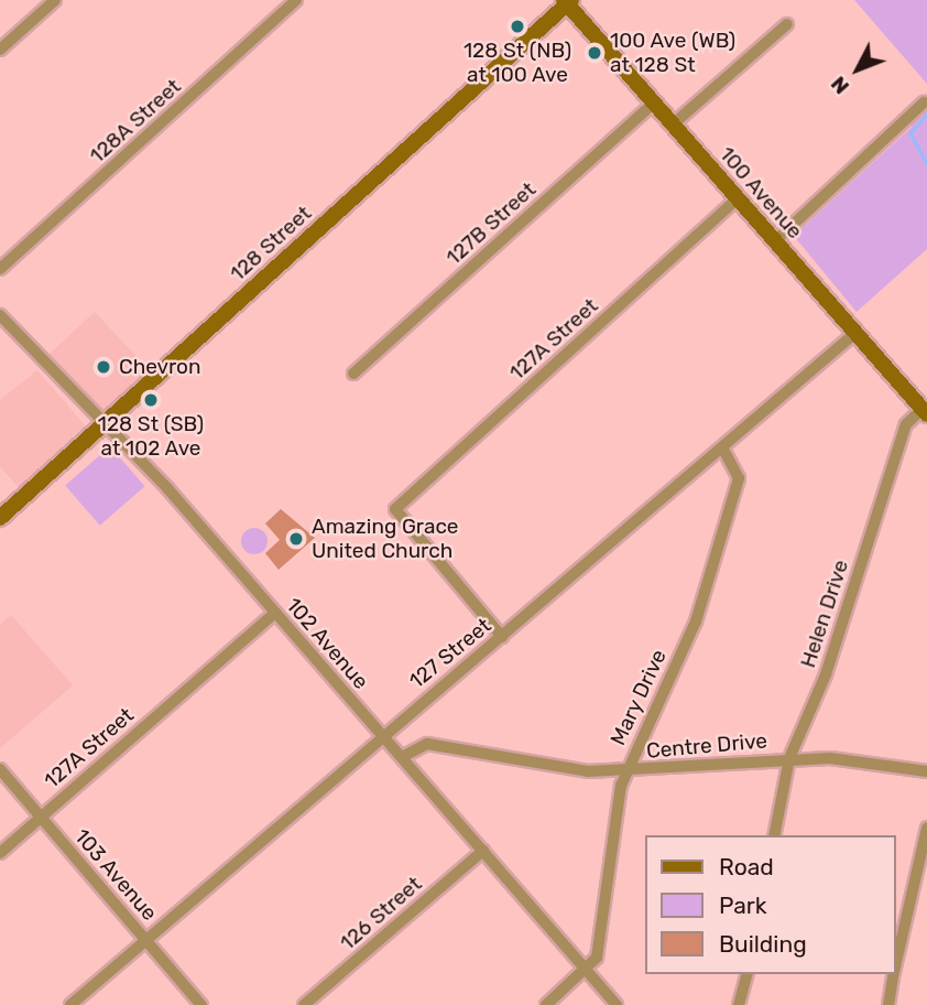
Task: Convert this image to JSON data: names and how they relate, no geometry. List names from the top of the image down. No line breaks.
{"streets":{"main road":["100 Avenue","128 Street"],"street":["128A Street","127B Street","127A Street","Helen Drive","102 Avenue","127 Street","Mary Drive","Centre Drive","103 Avenue","126 Street"]},"crossings":[["100 Avenue","127B Street"],["100 Avenue","128 Street"],["100 Avenue","127A Street"],["100 Avenue","Helen Drive"],["100 Avenue","127 Street"],["128 Street","102 Avenue"],["127A Street","102 Avenue"],["127A Street","127 Street"],["127A Street","103 Avenue"],["Helen Drive","Centre Drive"],["102 Avenue","127 Street"],["102 Avenue","Mary Drive"],["102 Avenue","Centre Drive"],["102 Avenue","126 Street"],["127 Street","Mary Drive"],["127 Street","103 Avenue"],["Mary Drive","Centre Drive"]],"places":["128 St (NB) at 100 Ave","100 Ave (WB) at 128 St","Chevron","128 St (SB) at 102 Ave","Amazing Grace United Church"],"legend":["Road","Park","Building"],"north":"bottom left"}
